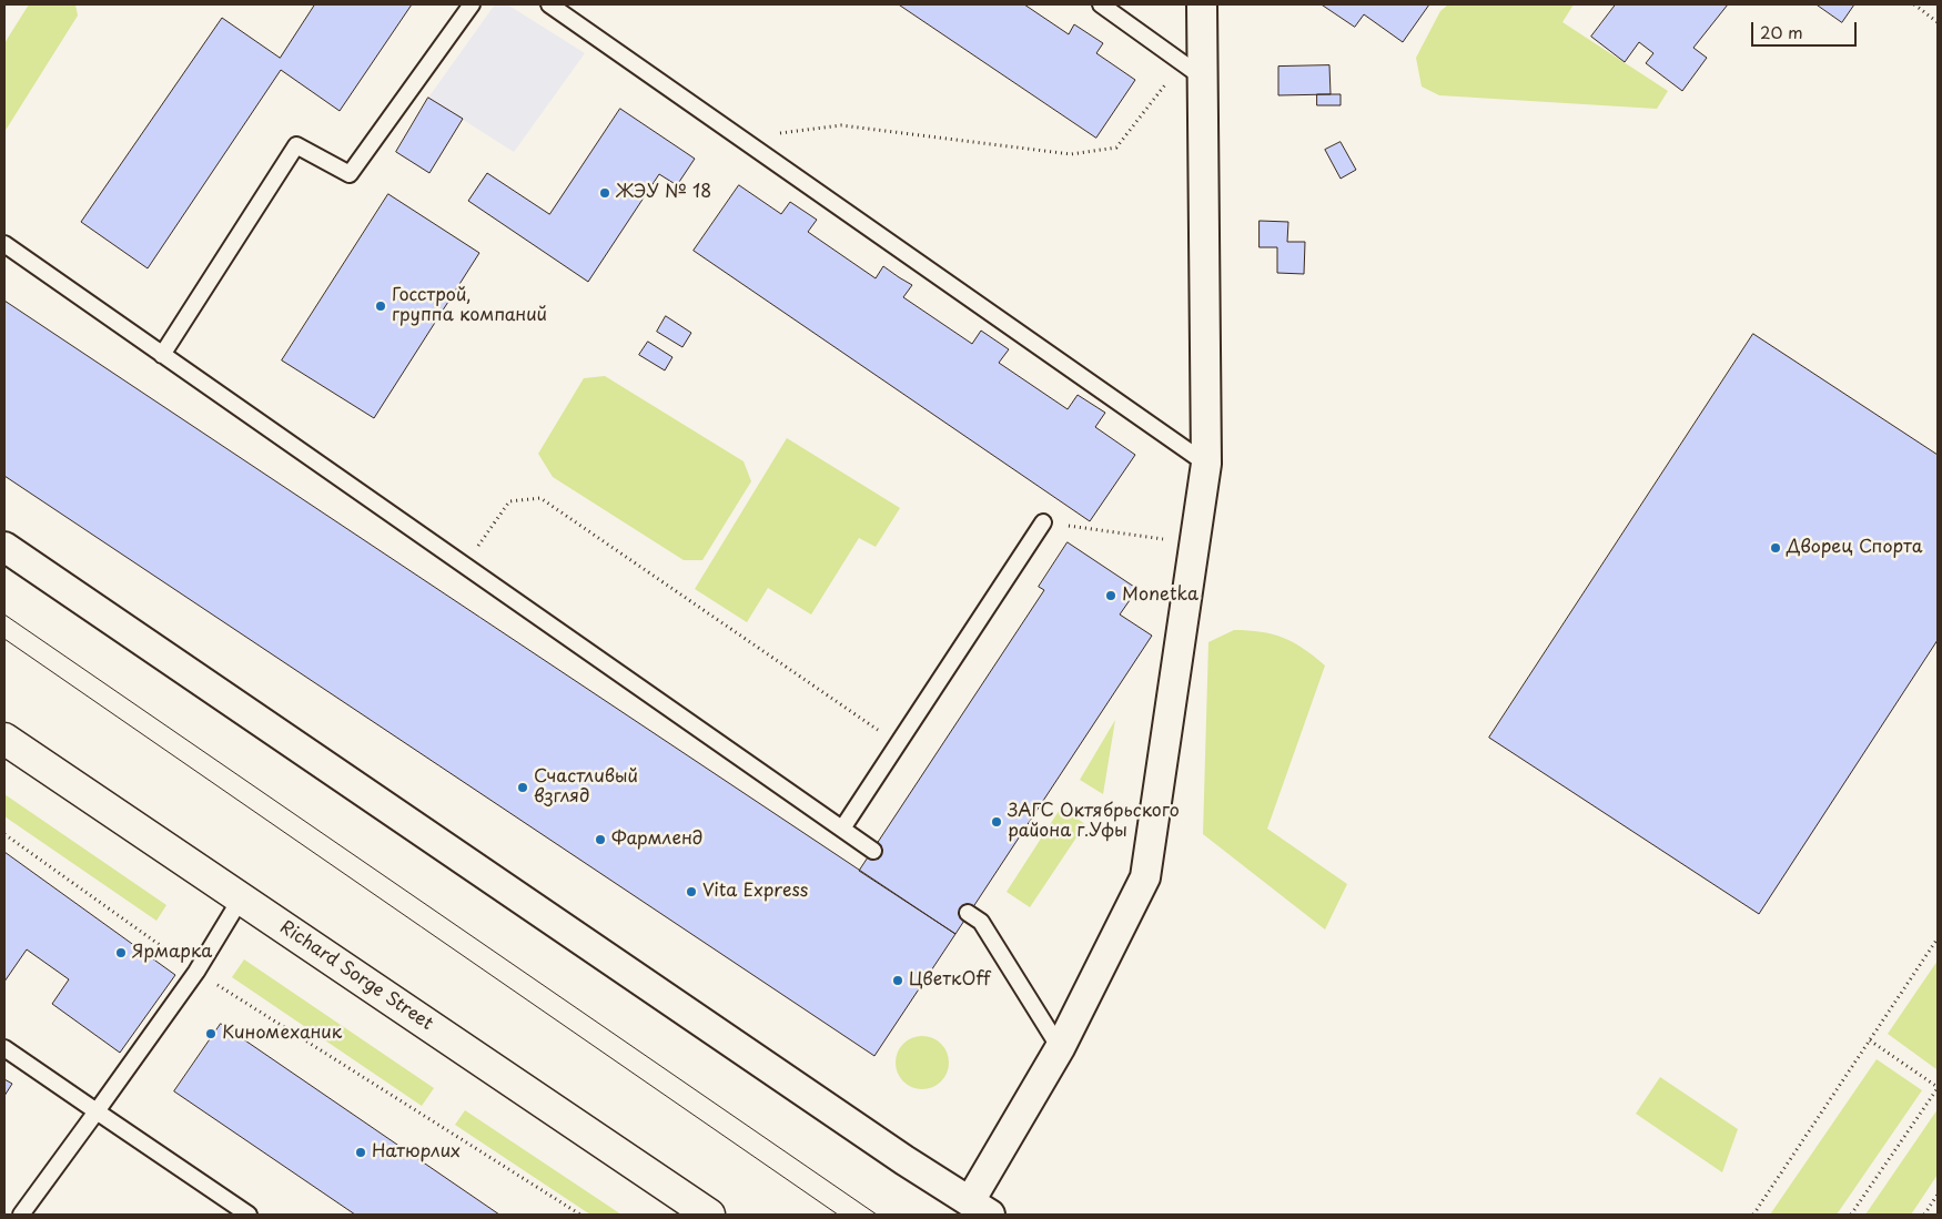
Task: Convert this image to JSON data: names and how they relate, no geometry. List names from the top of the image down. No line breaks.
{"streets":{"main road":["Richard Sorge Street"]},"places":["ЖЭУ № 18","Госстрой, группа компаний","Дворец Спорта","Monetka","Счастливый взгляд","ЗАГС Октябрьского района г.Уфы","Фармленд","Vita Express","Ярмарка","ЦветкOff","Киномеханик","Натюрлих"],"scale_bar":"20 m"}
